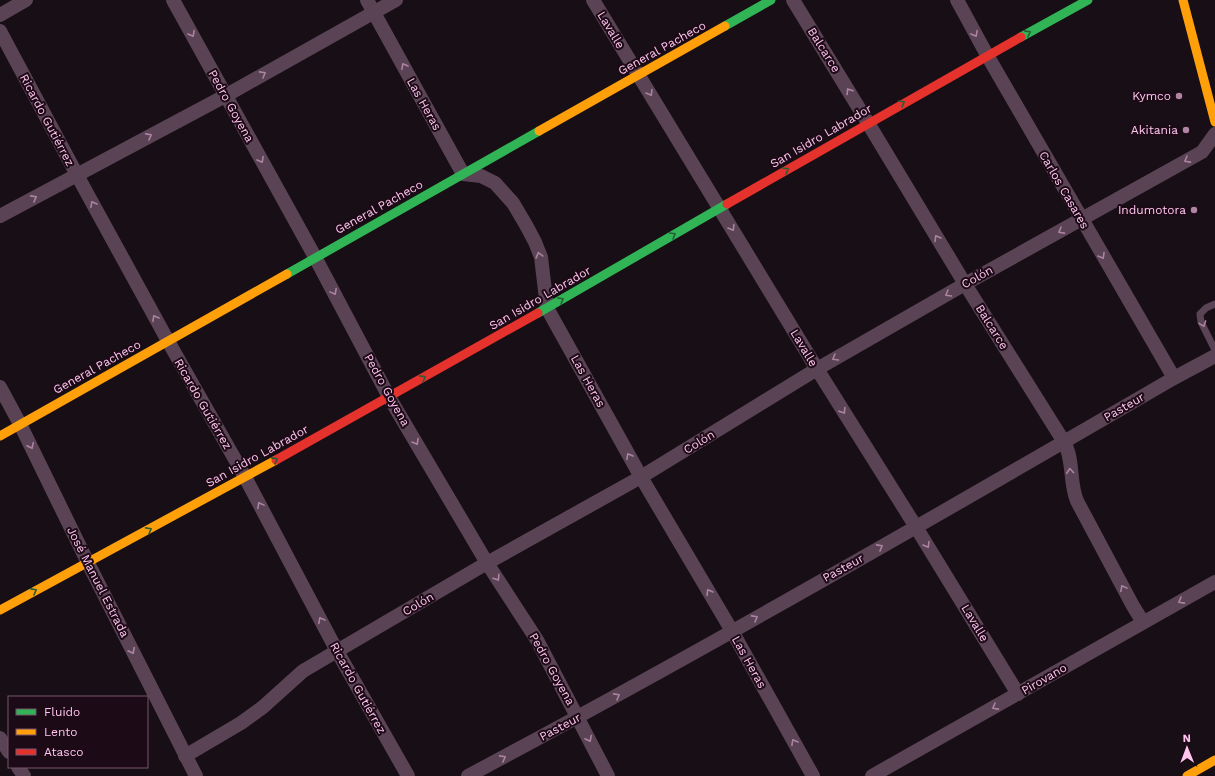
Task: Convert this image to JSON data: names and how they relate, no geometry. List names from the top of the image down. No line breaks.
{"streets":{"street":["Lavalle","General Pacheco","Balcarce","Las Heras","Pedro Goyena","Ricardo Gutiérrez","San Isidro Labrador","Carlos Casares","Colón","Pasteur","José Manuel Estrada","Pirovano"]},"crossings":[["Lavalle","General Pacheco"],["Lavalle","San Isidro Labrador"],["Lavalle","Colón"],["Lavalle","Pasteur"],["Lavalle","Pirovano"],["General Pacheco","Las Heras"],["General Pacheco","Pedro Goyena"],["General Pacheco","Ricardo Gutiérrez"],["General Pacheco","José Manuel Estrada"],["Balcarce","San Isidro Labrador"],["Balcarce","Colón"],["Balcarce","Pasteur"],["Balcarce","Pirovano"],["Las Heras","San Isidro Labrador"],["Las Heras","Colón"],["Las Heras","Pasteur"],["Pedro Goyena","San Isidro Labrador"],["Pedro Goyena","Colón"],["Pedro Goyena","Pasteur"],["Ricardo Gutiérrez","San Isidro Labrador"],["Ricardo Gutiérrez","Colón"],["San Isidro Labrador","Carlos Casares"],["San Isidro Labrador","José Manuel Estrada"],["Carlos Casares","Colón"],["Carlos Casares","Pasteur"],["Colón","José Manuel Estrada"]],"one_way":["Lavalle","Balcarce","Las Heras","Pedro Goyena","Ricardo Gutiérrez","San Isidro Labrador","Carlos Casares","Colón","Pasteur","José Manuel Estrada","Pirovano"],"places":["Kymco","Akitania","Indumotora"],"legend":["Fluido","Lento","Atasco"],"north":"top"}
